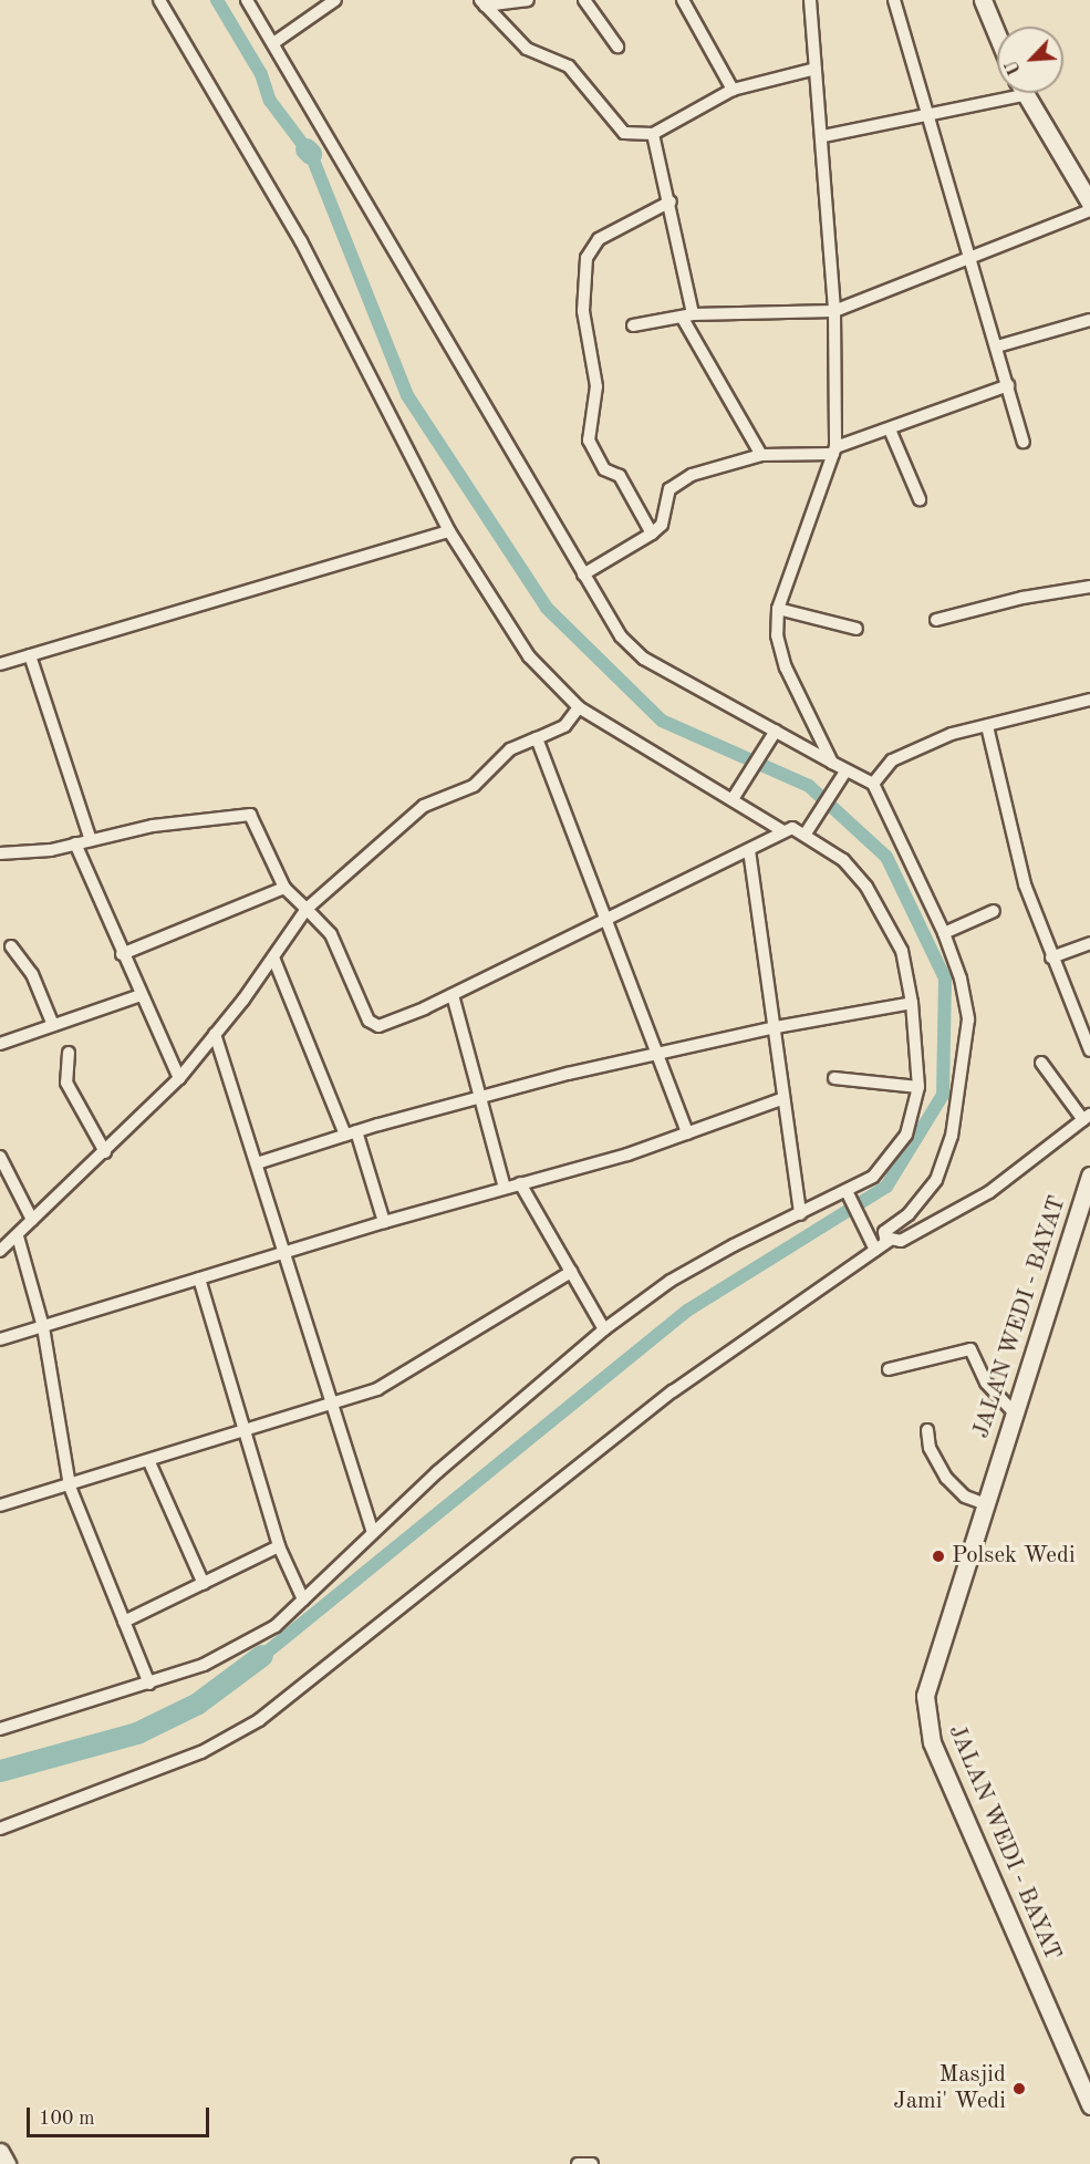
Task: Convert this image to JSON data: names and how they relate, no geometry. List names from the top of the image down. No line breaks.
{"streets":{"main road":["JALAN WEDI - BAYAT"]},"places":["Polsek Wedi","Masjid Jami' Wedi"],"scale_bar":"100 m","north":"bottom left"}
